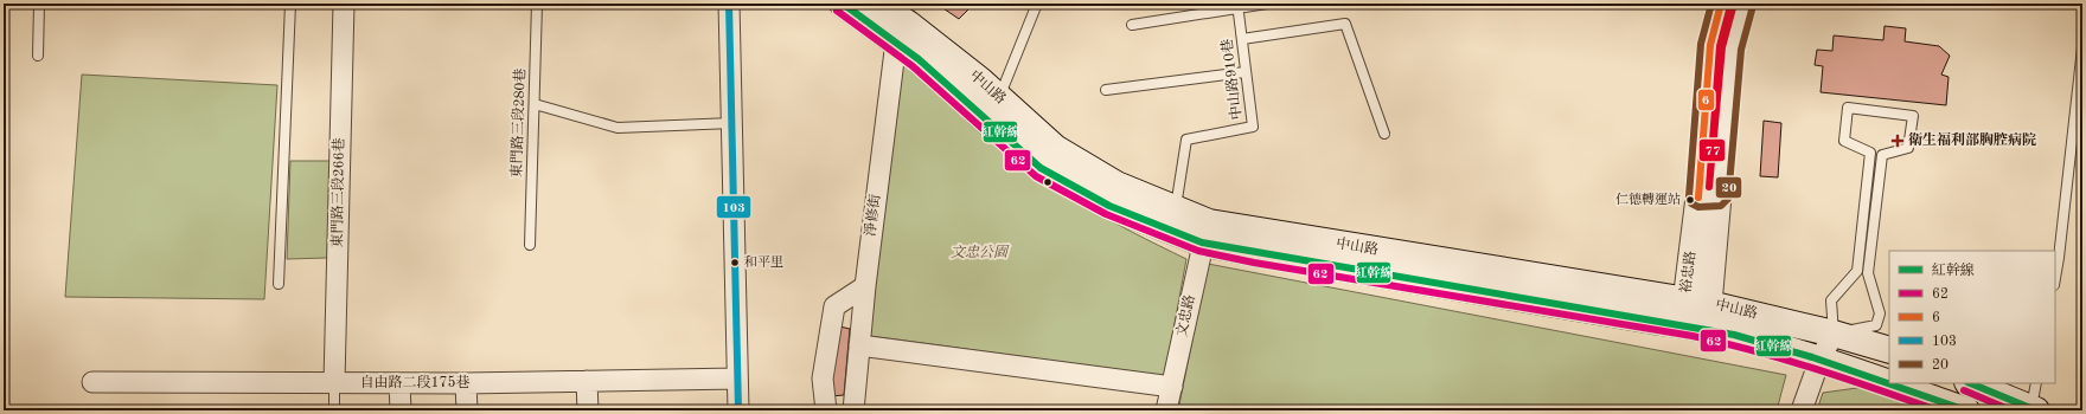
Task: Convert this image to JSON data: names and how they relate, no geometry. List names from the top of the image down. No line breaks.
{"streets":{"main road":["中山路"],"street":["東門路三段266巷","淨修街","裕忠路","文忠路","自由路二段175巷"],"lane":["中山路910巷","東門路三段280巷"]},"crossings":[["中山路910巷","中山路"],["中山路","淨修街"],["中山路","裕忠路"],["中山路","文忠路"],["東門路三段266巷","自由路二段175巷"]],"parks":["文忠公園"],"places":{"health":["衛生福利部胸腔病院"],"other":["仁德轉運站","和平里"]},"lines":["transit line 紅幹線","transit line 6","transit line 103","transit line 20","transit line 77","transit line 62"],"legend":["紅幹線","62","6","103","20"]}
